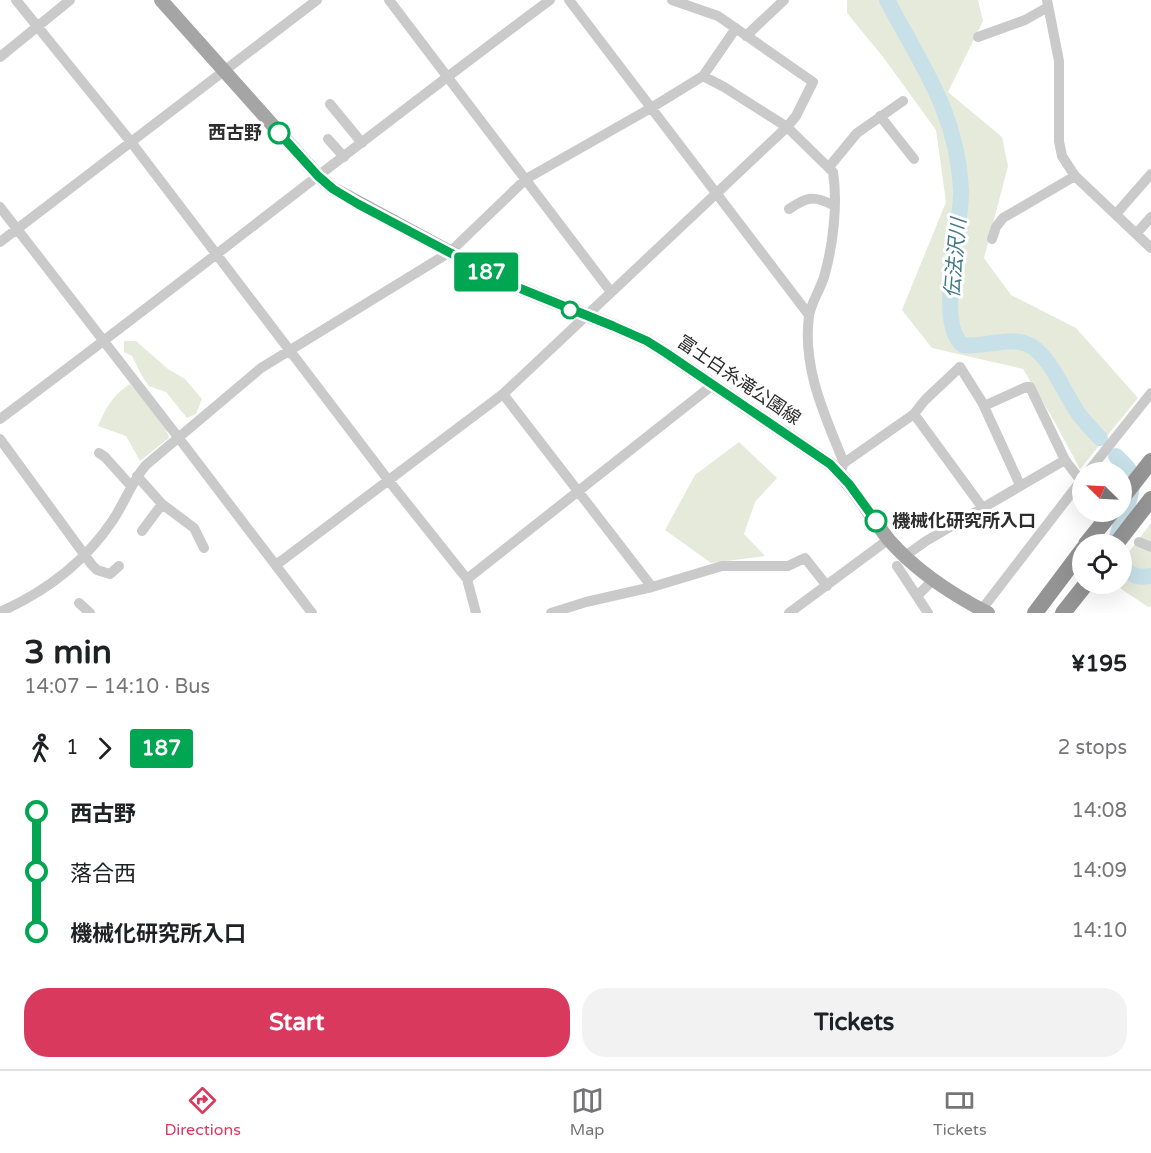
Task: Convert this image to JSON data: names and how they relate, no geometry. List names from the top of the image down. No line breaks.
{"streets":{"main road":["富士白糸滝公園線"]},"water":["伝法沢川"],"places":["西古野","機械化研究所入口"],"lines":["bus line 187"],"north":"top left","page":{"on_map":"187","heading":["3 min","14:07 – 14:10 · Bus","¥195"],"legs":["1","187","2 stops"],"list":[{"name":"西古野","value":"14:08"},{"name":"落合西","value":"14:09"},{"name":"機械化研究所入口","value":"14:10"}],"buttons":["Start","Tickets"],"tabs":["Directions","Map","Tickets"]}}
